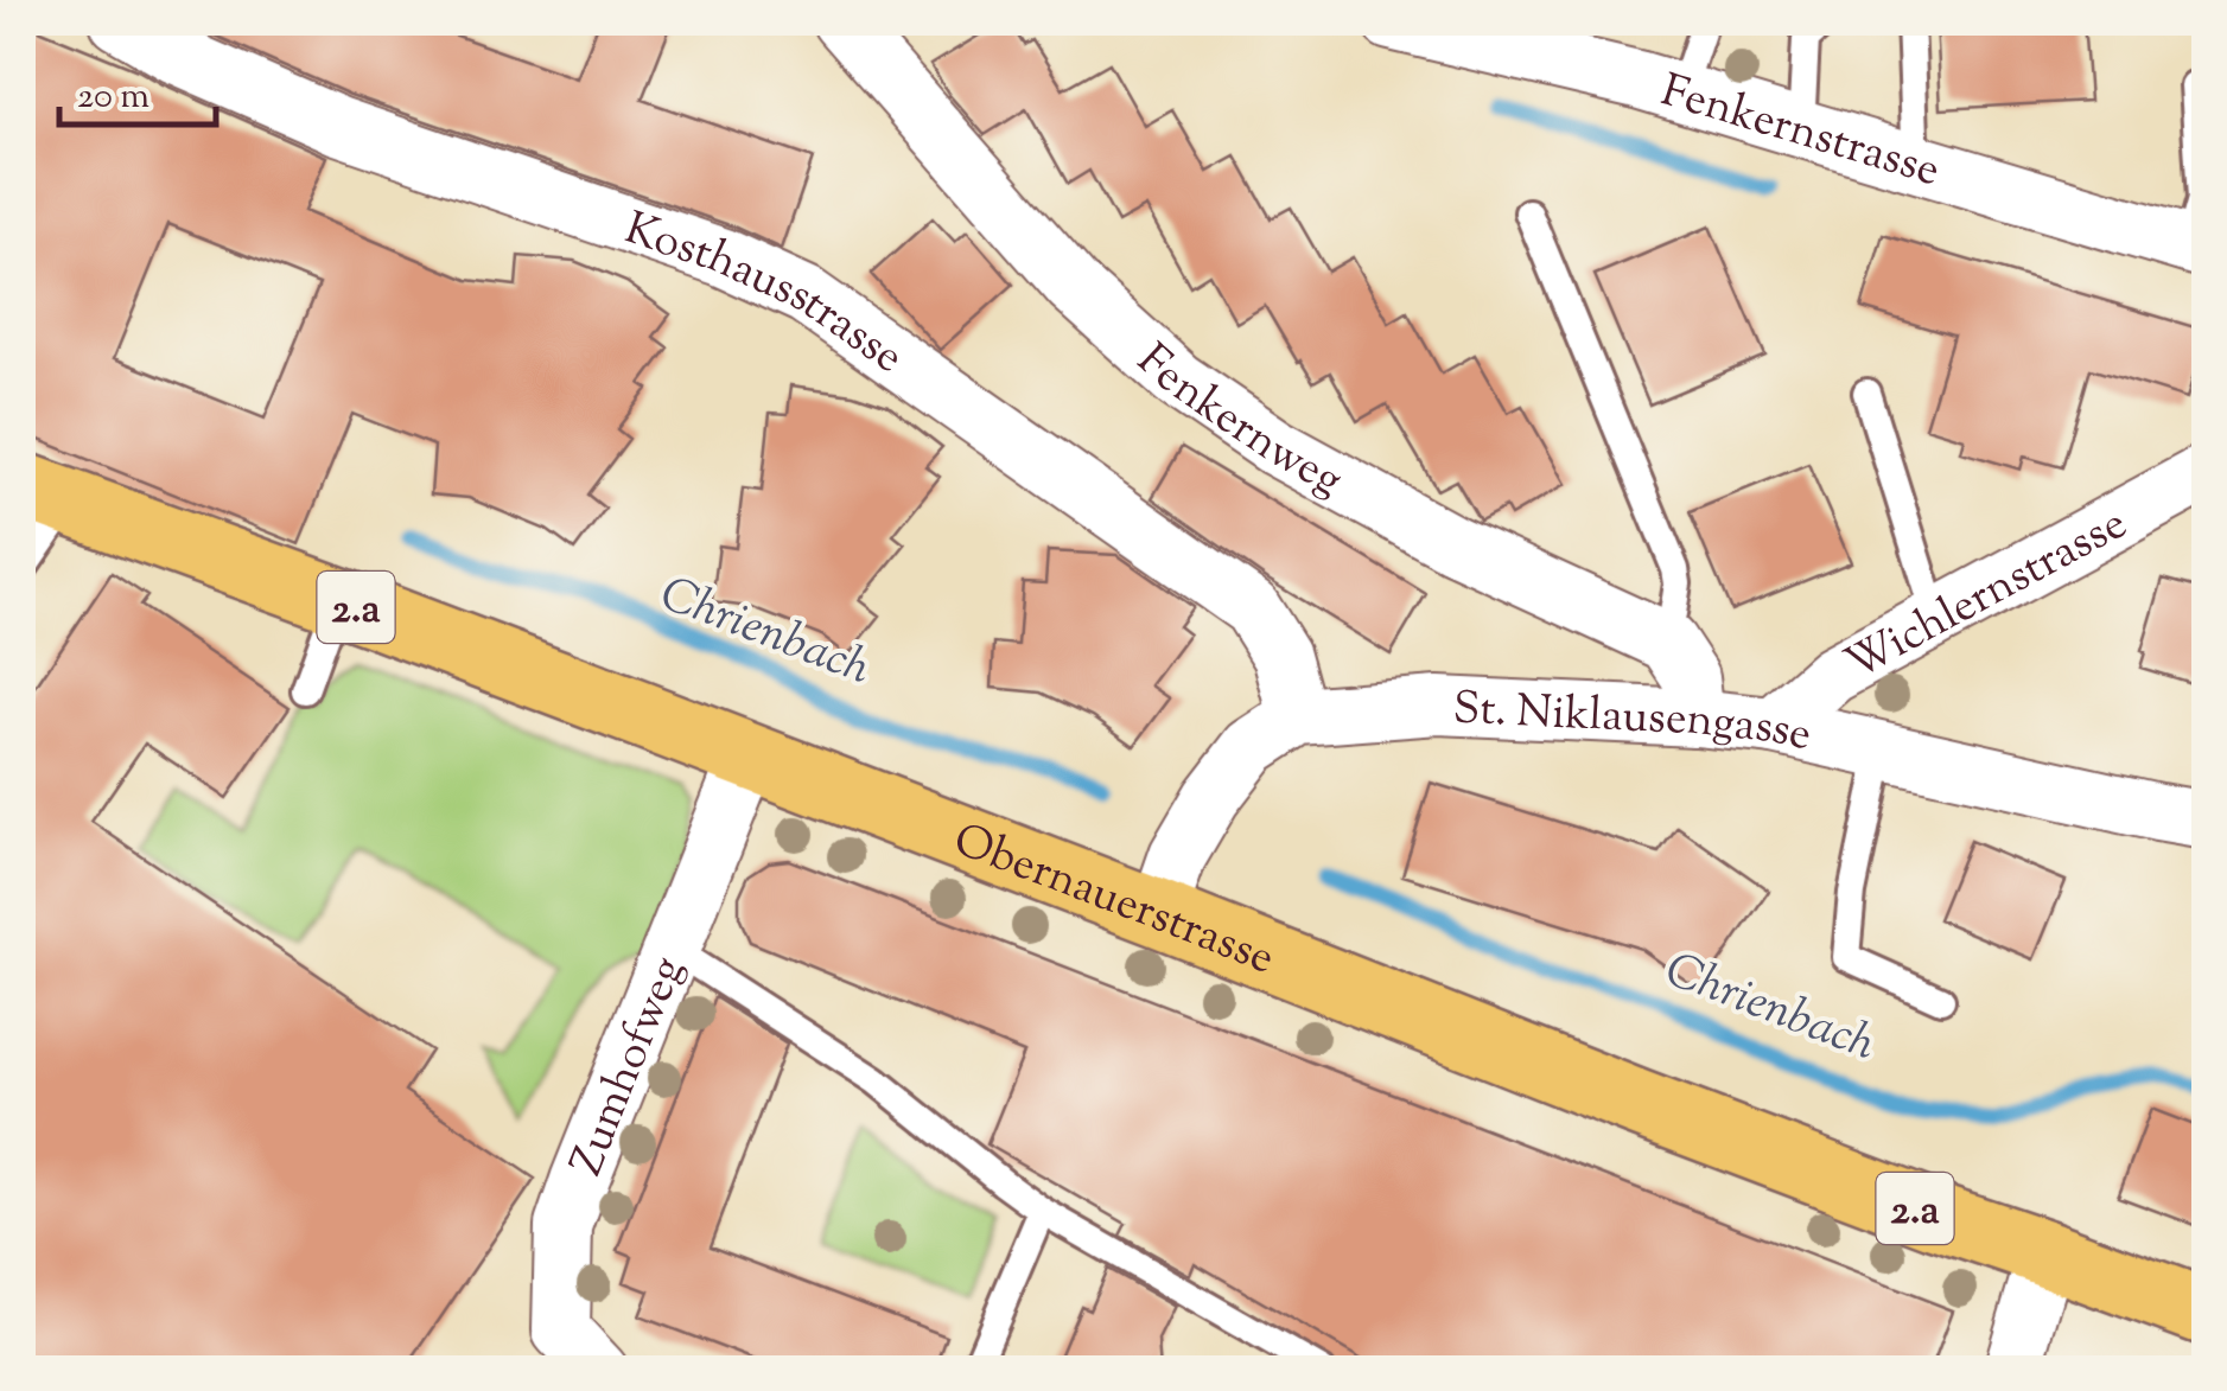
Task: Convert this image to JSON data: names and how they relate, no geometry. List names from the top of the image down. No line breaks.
{"streets":{"main road":["2.a","Obernauerstrasse"],"street":["Fenkernstrasse","Kosthausstrasse","Fenkernweg","Wichlernstrasse","St. Niklausengasse","Zumhofweg"]},"crossings":[["Kosthausstrasse","St. Niklausengasse"],["Wichlernstrasse","St. Niklausengasse"],["St. Niklausengasse","Obernauerstrasse"],["Obernauerstrasse","Zumhofweg"]],"water":["Chrienbach"],"scale_bar":"20 m"}
